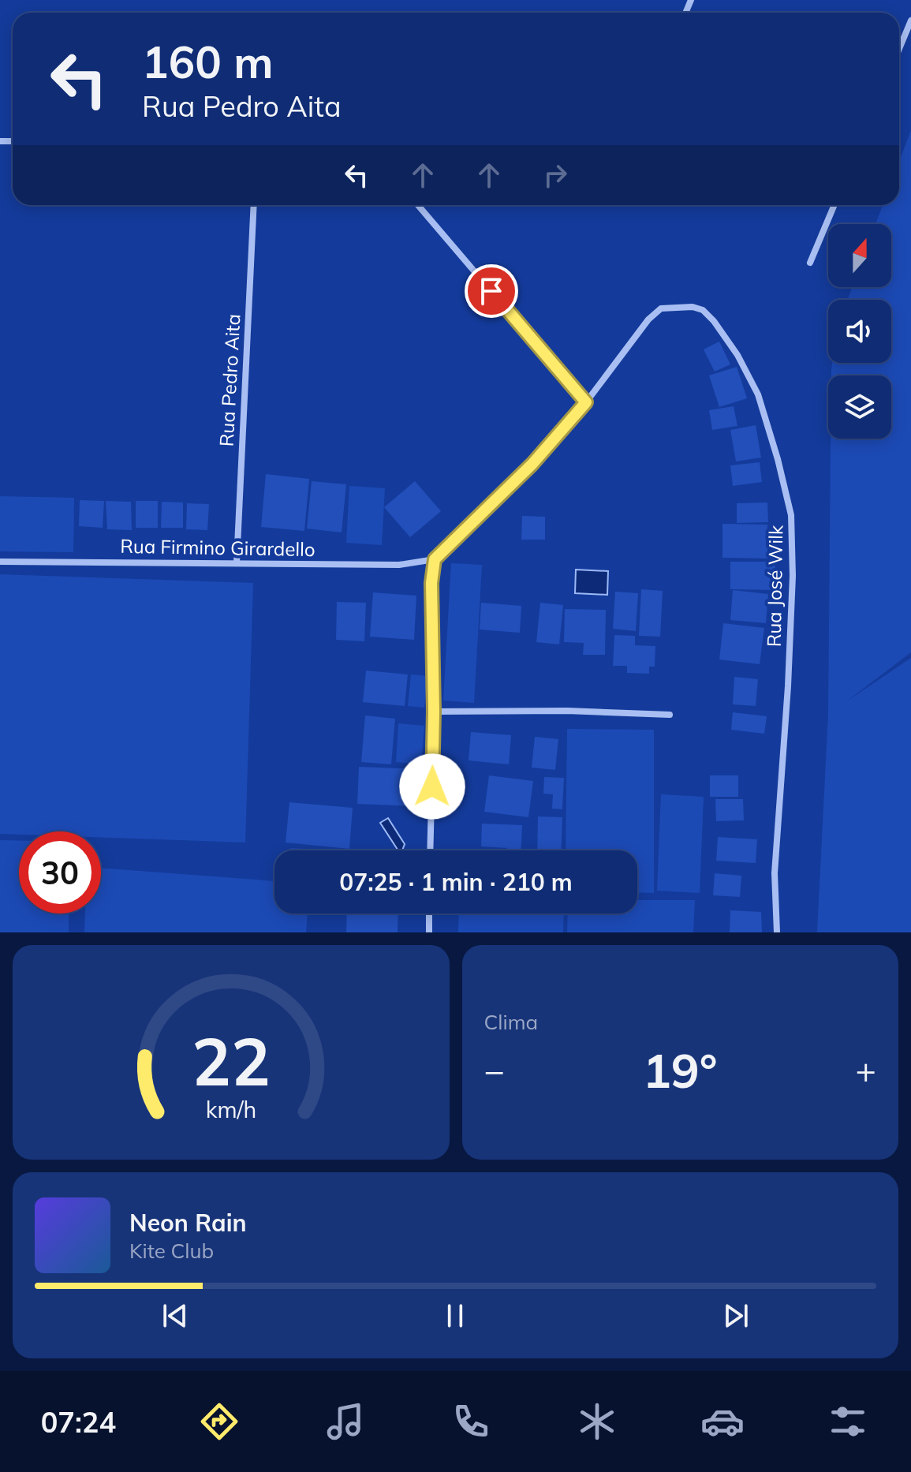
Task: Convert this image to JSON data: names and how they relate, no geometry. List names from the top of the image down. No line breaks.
{"streets":{"street":["Rua Pedro Aita","Rua Firmino Girardello","Rua José Wilk"]},"crossings":[["Rua Pedro Aita","Rua Firmino Girardello"]],"north":"top","page":{"turn":["160 m","Rua Pedro Aita"],"limit":"30","trip":"07:25 · 1 min · 210 m","tile":"Clima","heat":["−","19°","+"],"song":["Neon Rain","Kite Club"],"tabs":"07:24","gauge":["22","km/h"]}}
